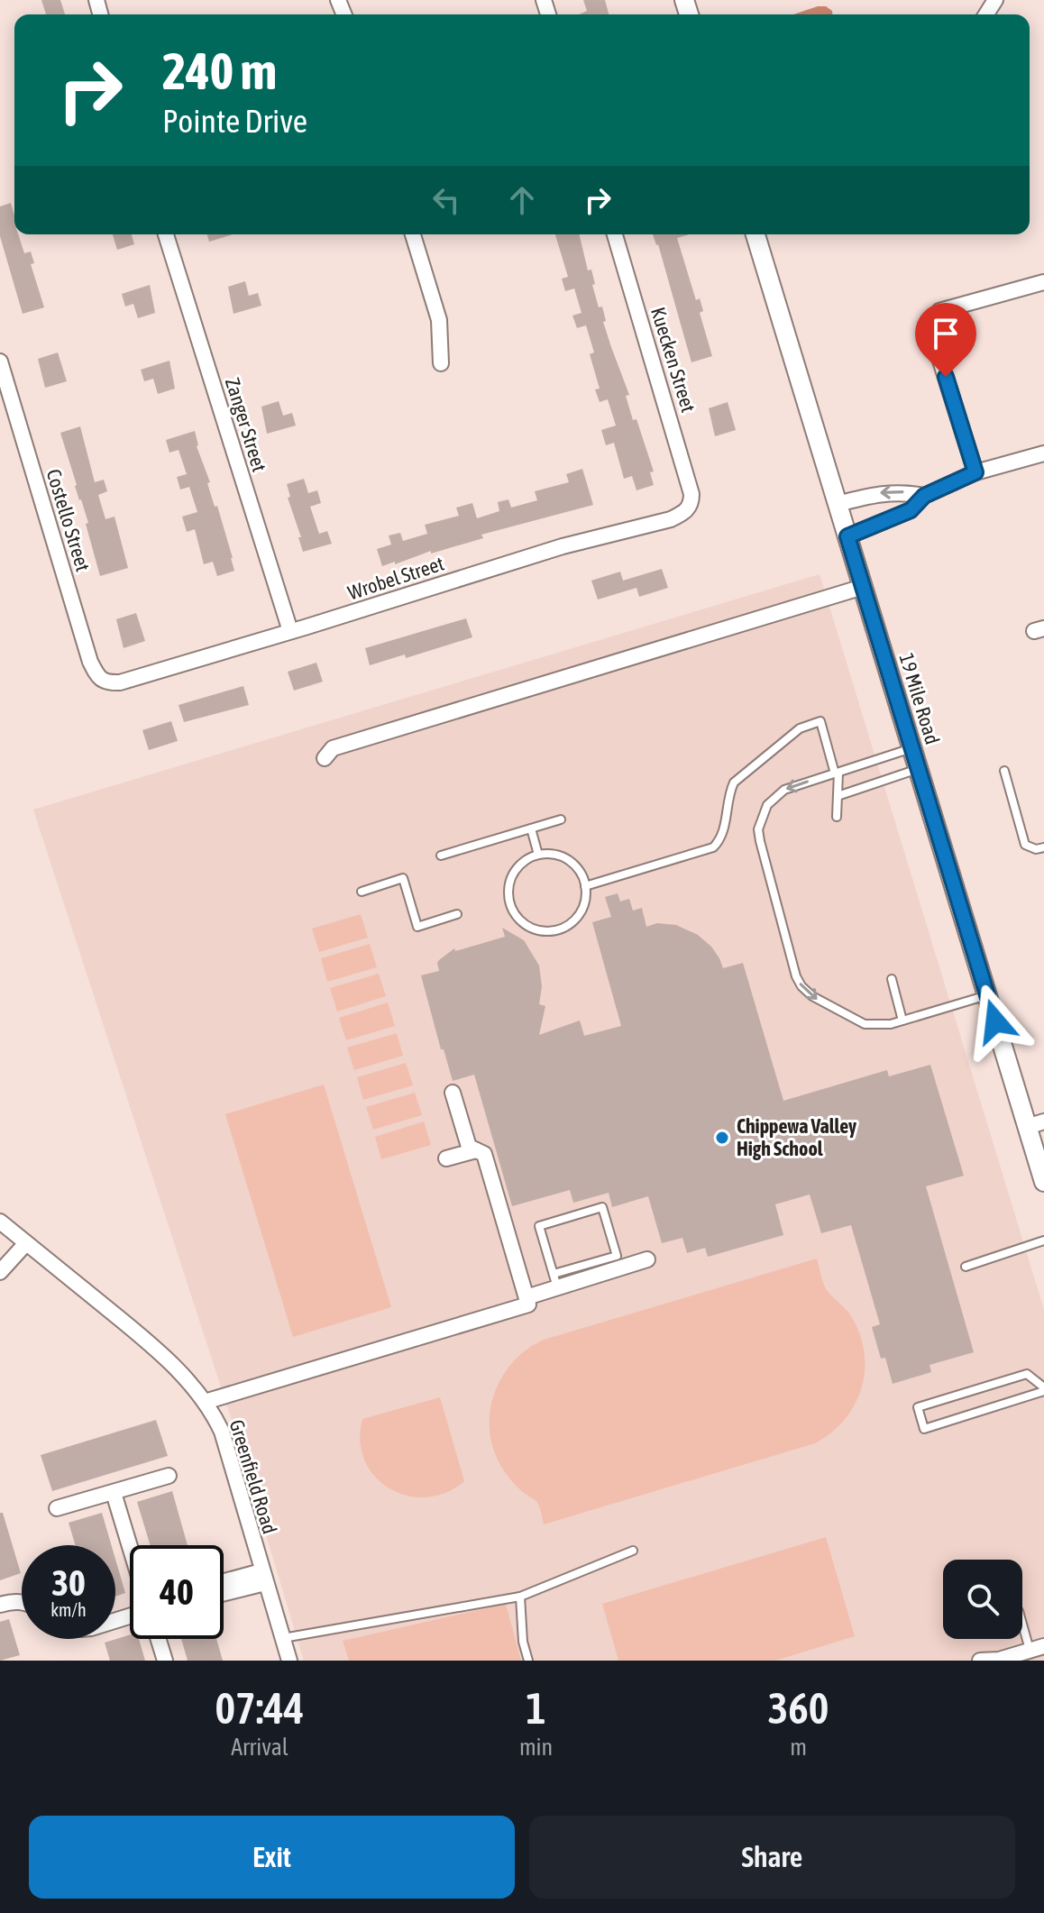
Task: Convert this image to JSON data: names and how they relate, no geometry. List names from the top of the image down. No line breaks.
{"streets":{"street":["Kuecken Street","Zanger Street","Costello Street","Wrobel Street","19 Mile Road","Greenfield Road"]},"crossings":[["Kuecken Street","Wrobel Street"],["Zanger Street","Wrobel Street"],["Costello Street","Wrobel Street"]],"places":["Chippewa Valley High School"],"page":{"turn":["240 m","Pointe Drive"],"speed":"30 km/h","limit":"40","eta":["07:44","Arrival","1","min","360","m"],"buttons":["Exit","Share"]}}
